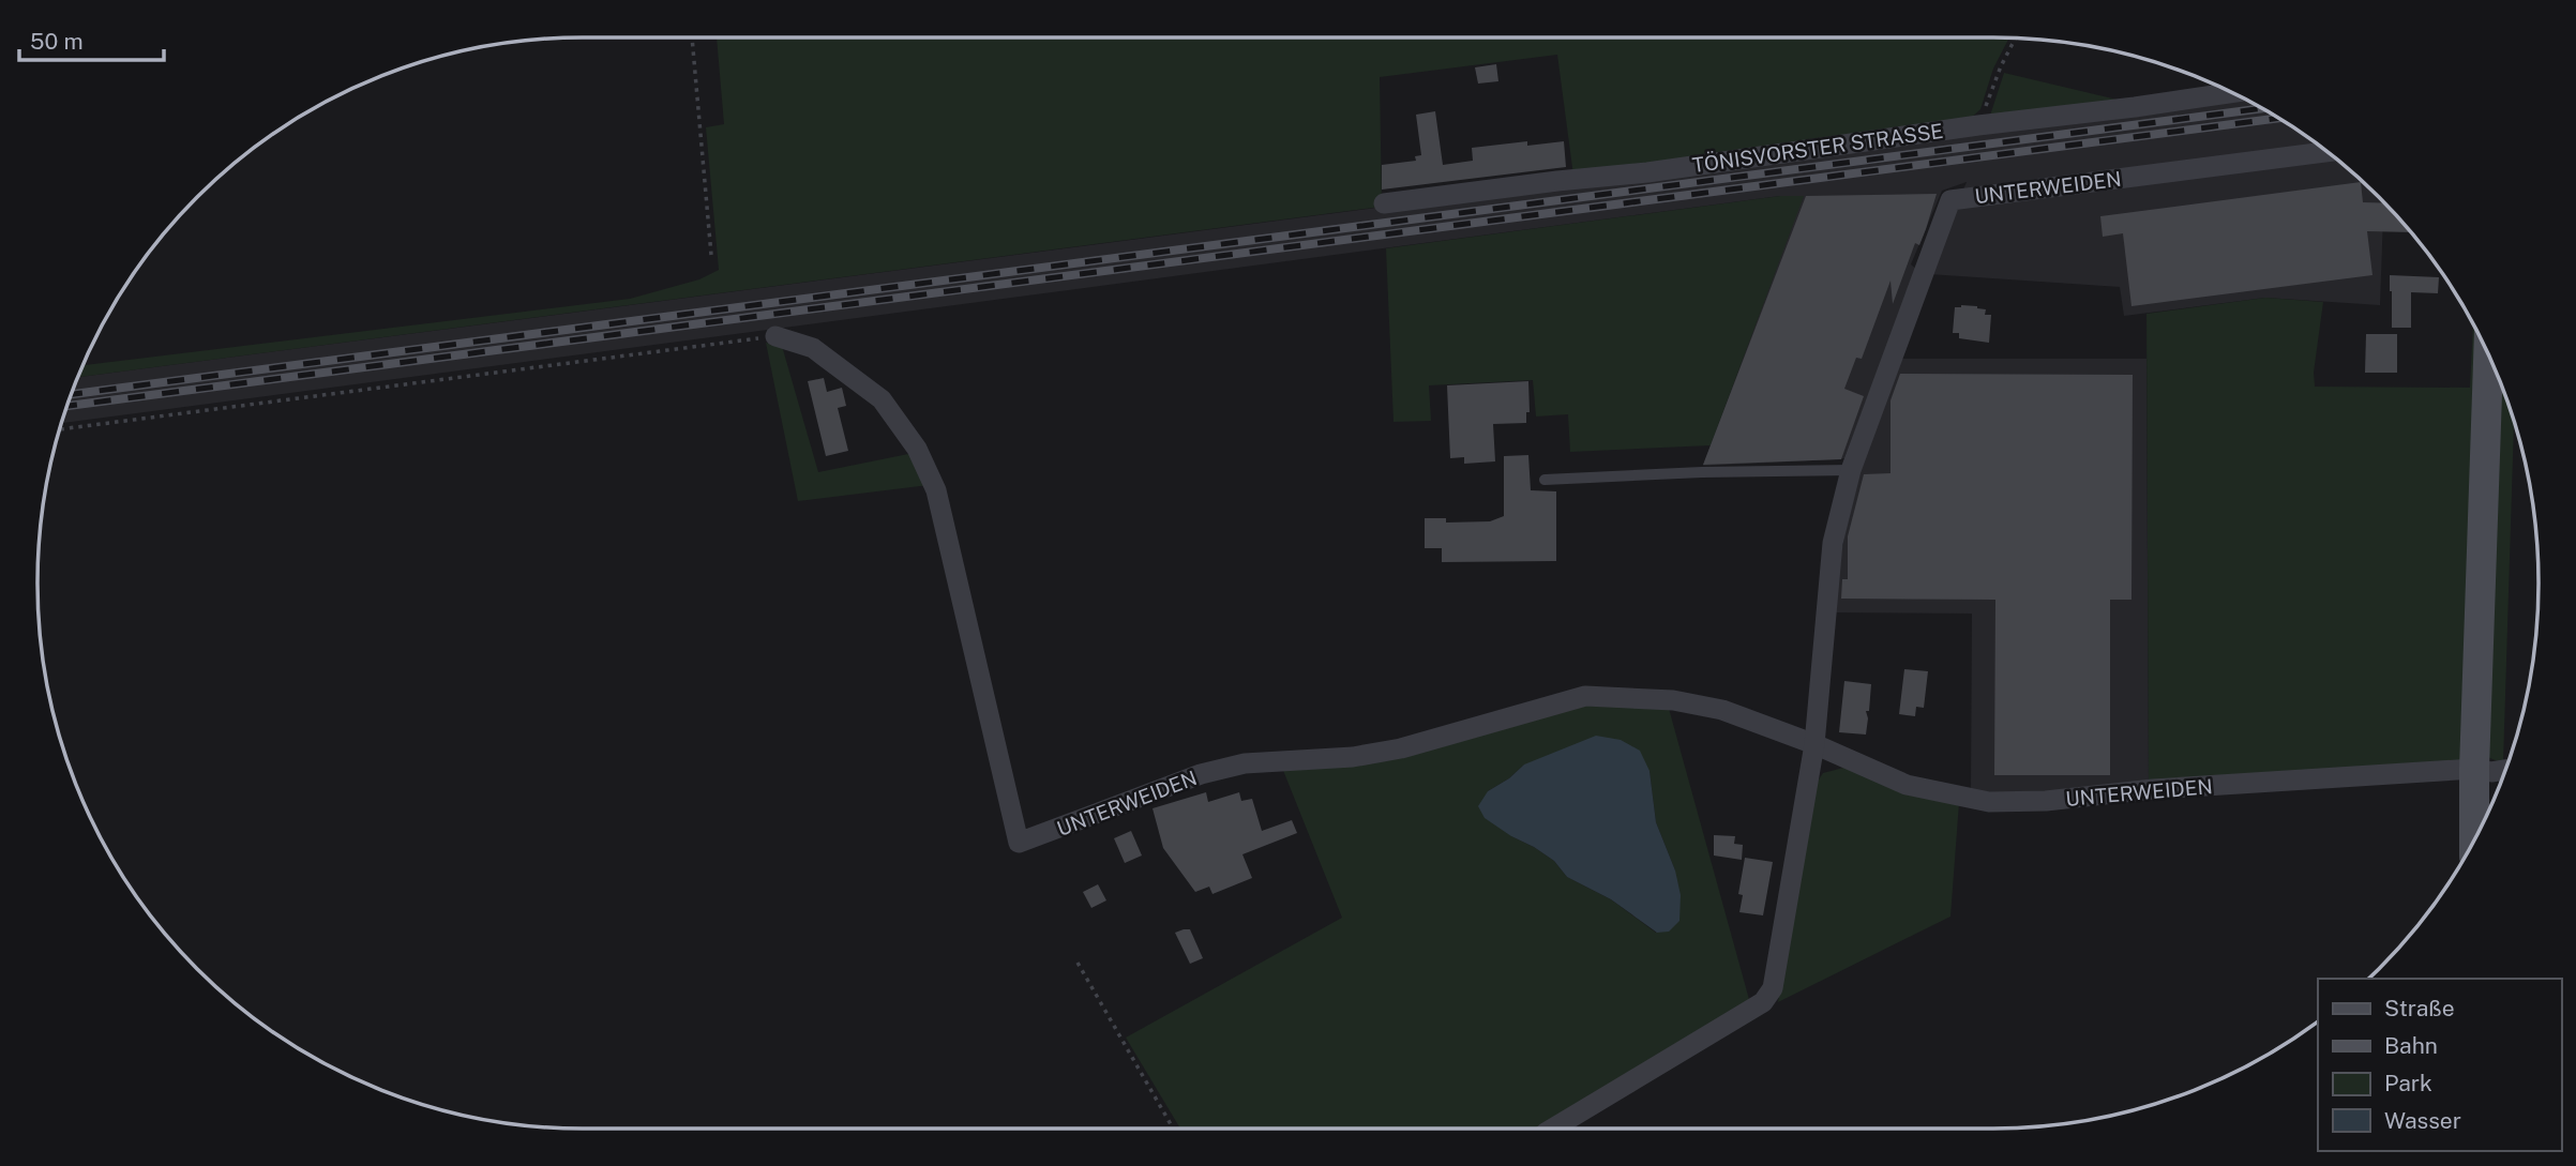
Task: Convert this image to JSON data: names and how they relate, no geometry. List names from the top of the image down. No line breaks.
{"streets":{"street":["TÖNISVORSTER STRASSE","UNTERWEIDEN"]},"legend":["Straße","Bahn","Park","Wasser"],"scale_bar":"50 m"}
